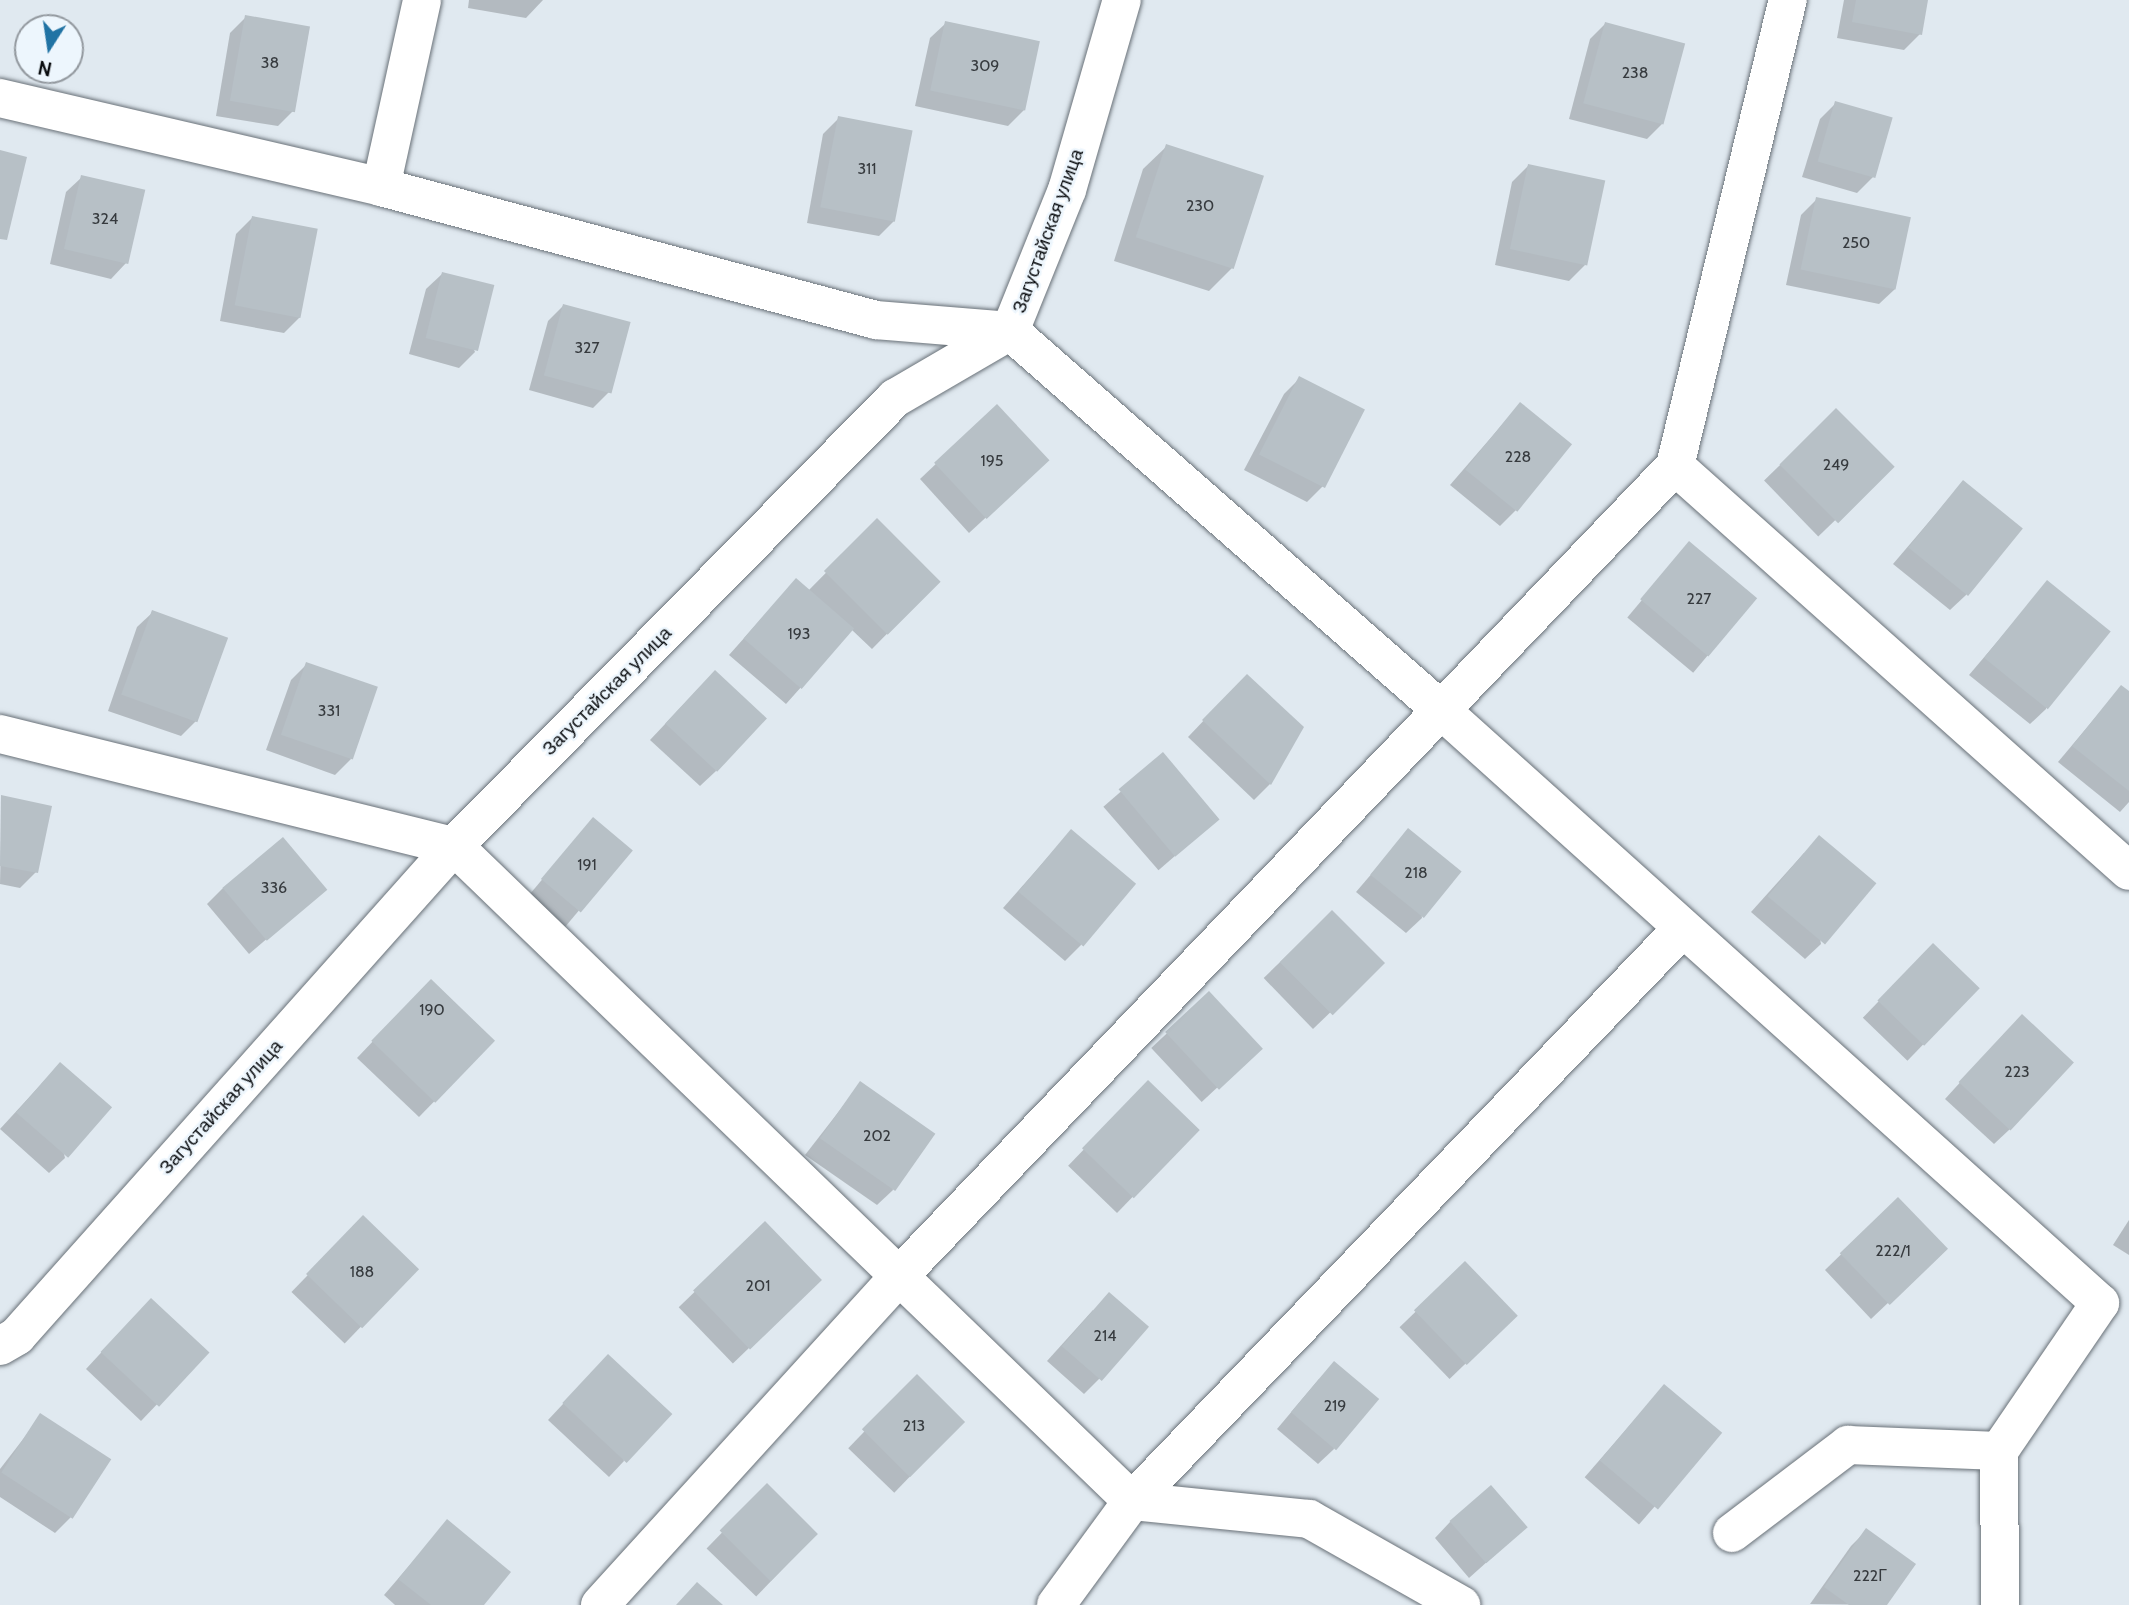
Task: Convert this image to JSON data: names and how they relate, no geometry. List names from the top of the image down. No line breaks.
{"streets":{"street":["Загустайская улица"]},"house_numbers":["38","309","238","311","230","324","250","327","228","195","249","227","193","331","191","218","336","190","223","202","222/1","188","201","214","219","213","222Г"],"north":"bottom"}
